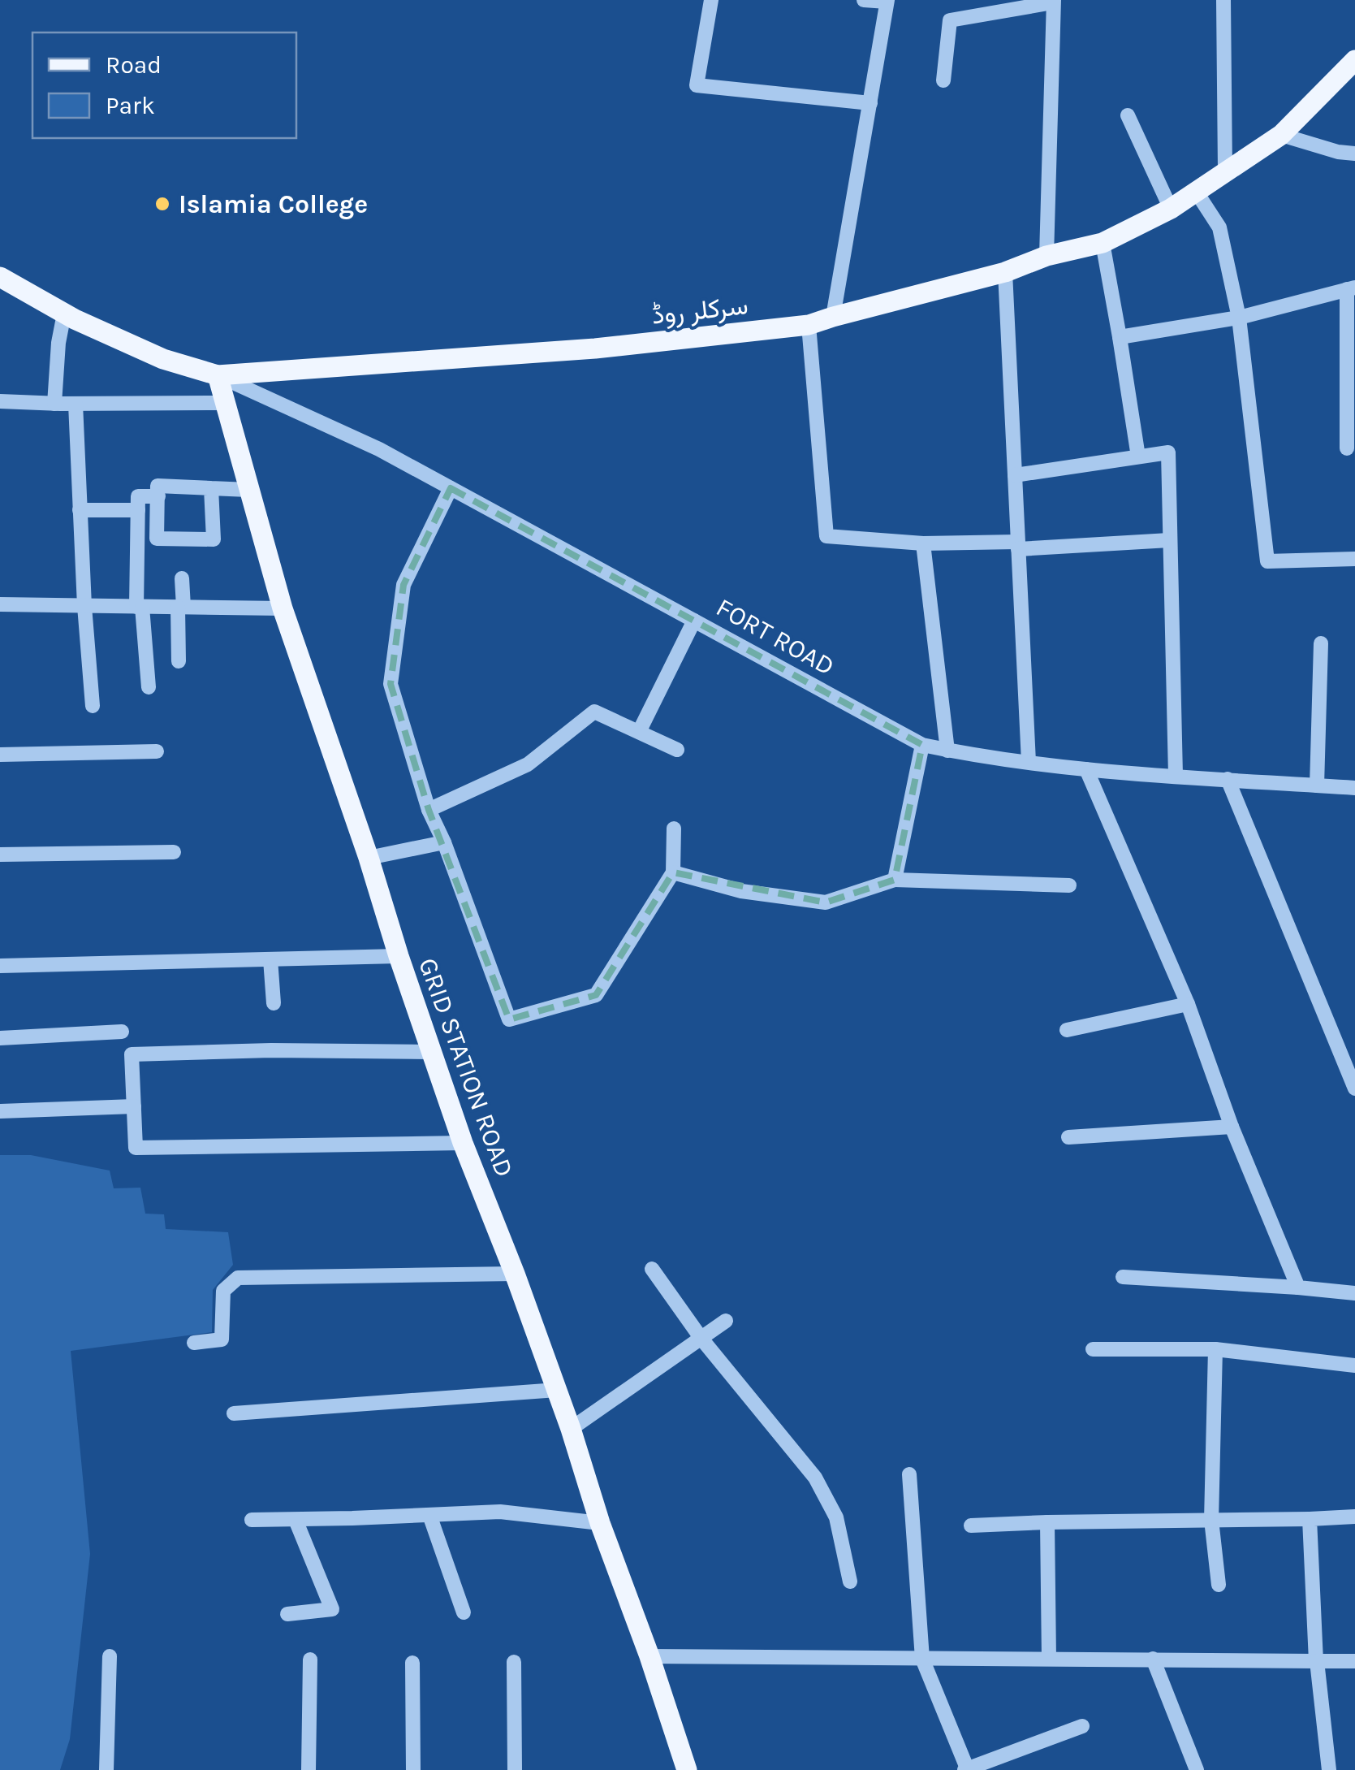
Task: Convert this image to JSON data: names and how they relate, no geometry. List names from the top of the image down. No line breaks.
{"streets":{"main road":["سرکلر روڈ","GRID STATION ROAD"],"street":["FORT ROAD"]},"crossings":[["سرکلر روڈ","FORT ROAD"],["سرکلر روڈ","GRID STATION ROAD"],["FORT ROAD","GRID STATION ROAD"]],"places":["Islamia College"],"legend":["Road","Park"]}
